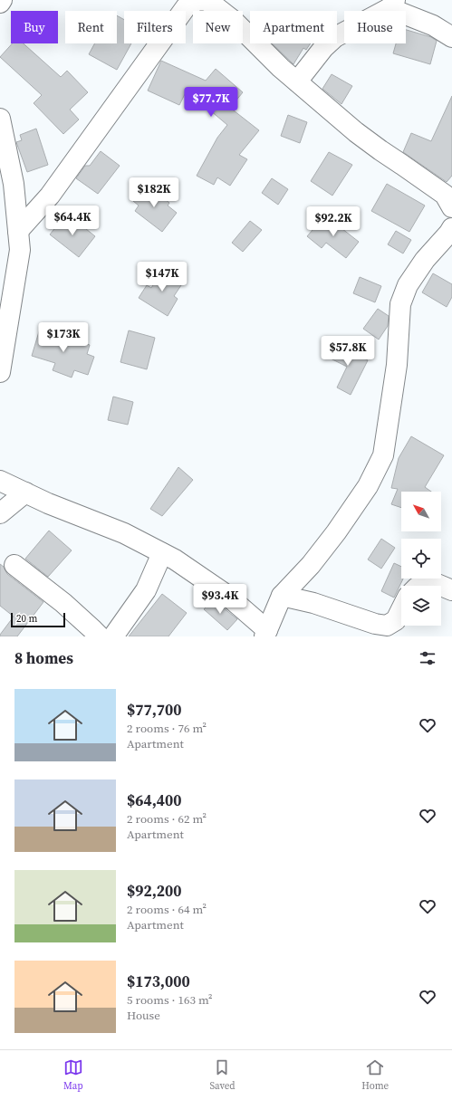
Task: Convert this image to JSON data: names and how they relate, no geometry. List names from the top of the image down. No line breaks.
{"scale_bar":"20 m","north":"top left","page":{"chip":["Buy","Rent","Filters","New","Apartment","House"],"price":["$77.7K","$182K","$64.4K","$92.2K","$147K","$173K","$57.8K","$93.4K"],"scale":"20 m","heading":"8 homes","list":[{"name":"$77,700","note":"2 rooms · 76 m² · Apartment"},{"name":"$64,400","note":"2 rooms · 62 m² · Apartment"},{"name":"$92,200","note":"2 rooms · 64 m² · Apartment"},{"name":"$173,000","note":"5 rooms · 163 m² · House"}],"tabs":["Map","Saved","Home"]}}
